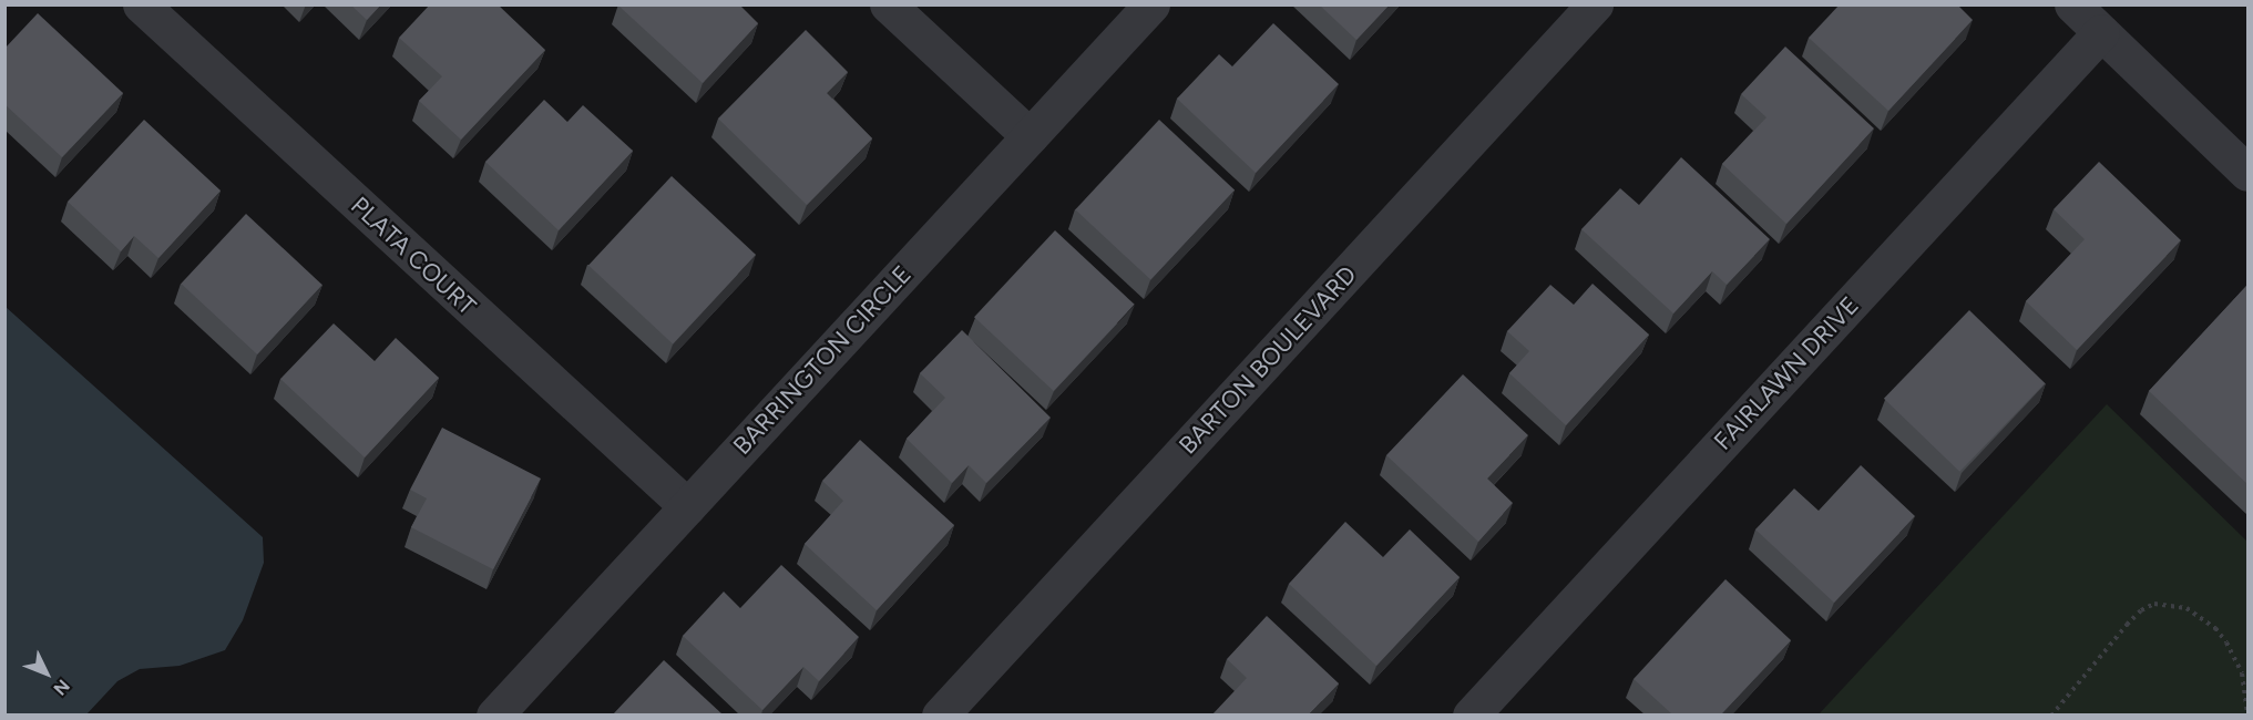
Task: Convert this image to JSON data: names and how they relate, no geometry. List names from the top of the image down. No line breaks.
{"streets":{"street":["PLATA COURT","BARRINGTON CIRCLE","BARTON BOULEVARD","FAIRLAWN DRIVE"]},"crossings":[["PLATA COURT","BARRINGTON CIRCLE"]],"north":"bottom right"}
